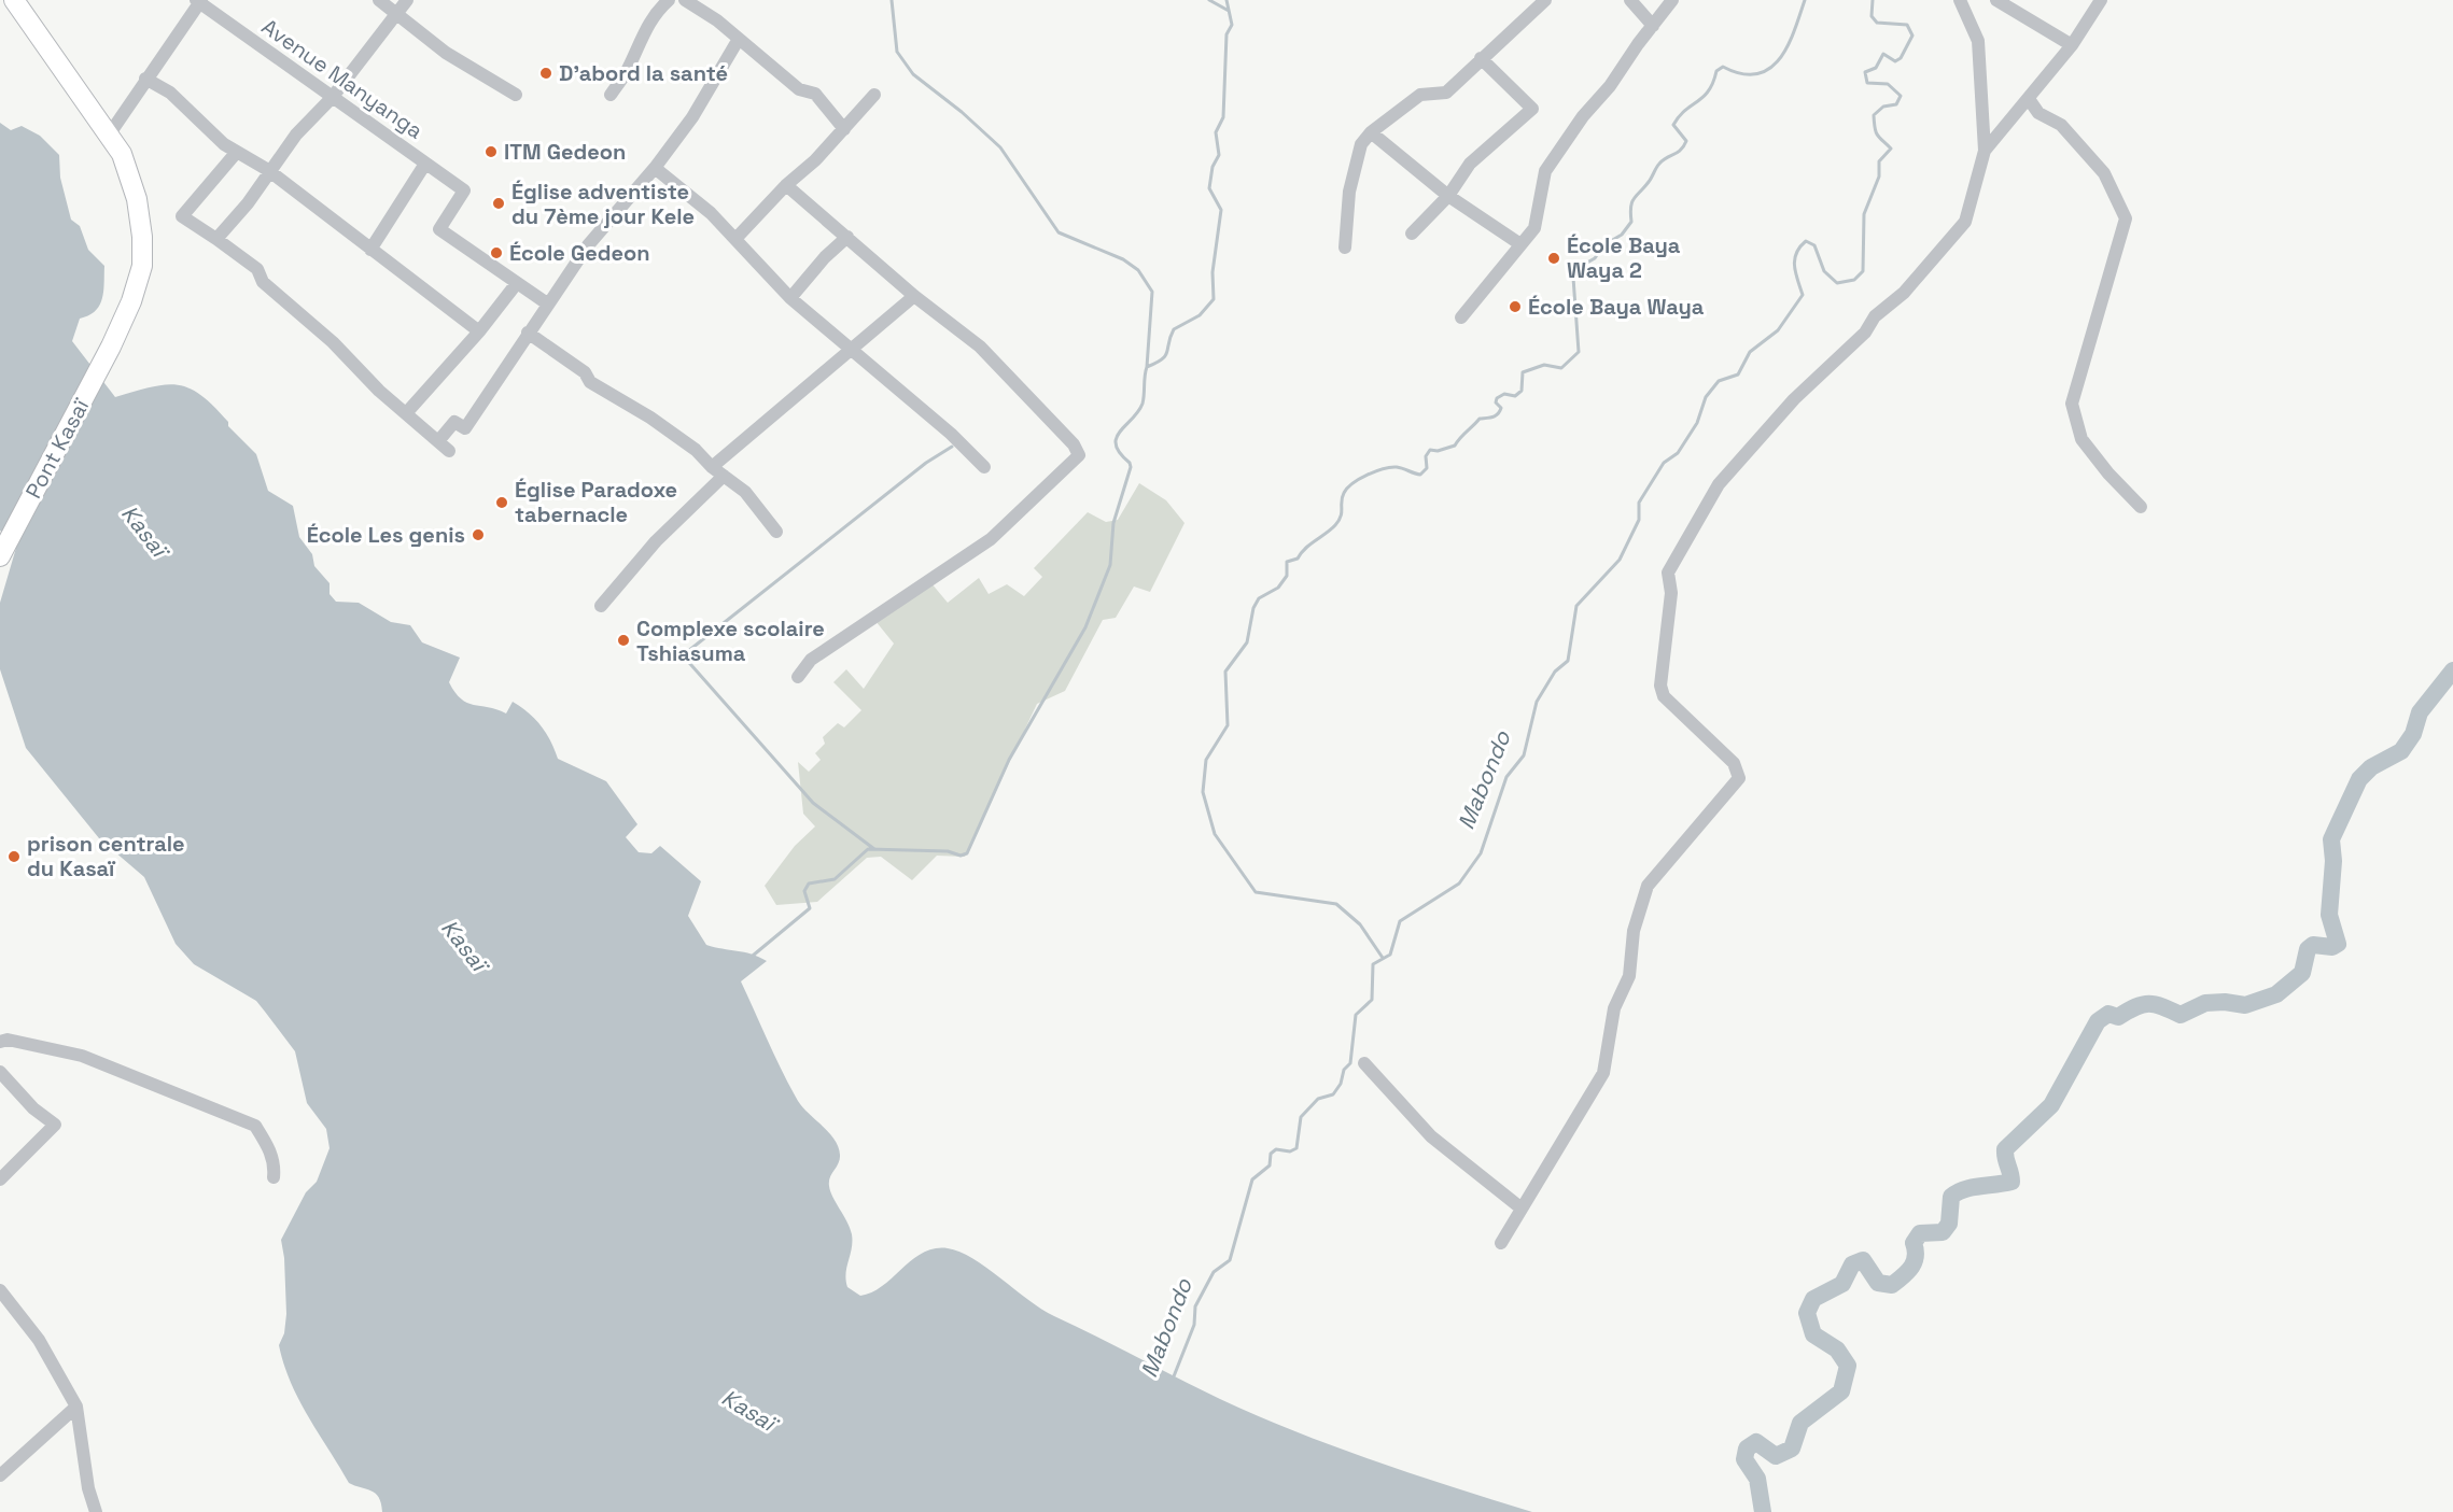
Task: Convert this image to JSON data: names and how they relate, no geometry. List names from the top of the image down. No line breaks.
{"streets":{"main road":["Pont Kasaï"],"street":["Avenue Manyanga"]},"water":["Kasaï","Mabondo"],"places":["D'abord la santé","ITM Gedeon","Église adventiste du 7ème jour Kele","École Gedeon","École Baya Waya 2","École Baya Waya","Église Paradoxe tabernacle","École Les genis","Complexe scolaire Tshiasuma","prison centrale du Kasaï"]}
